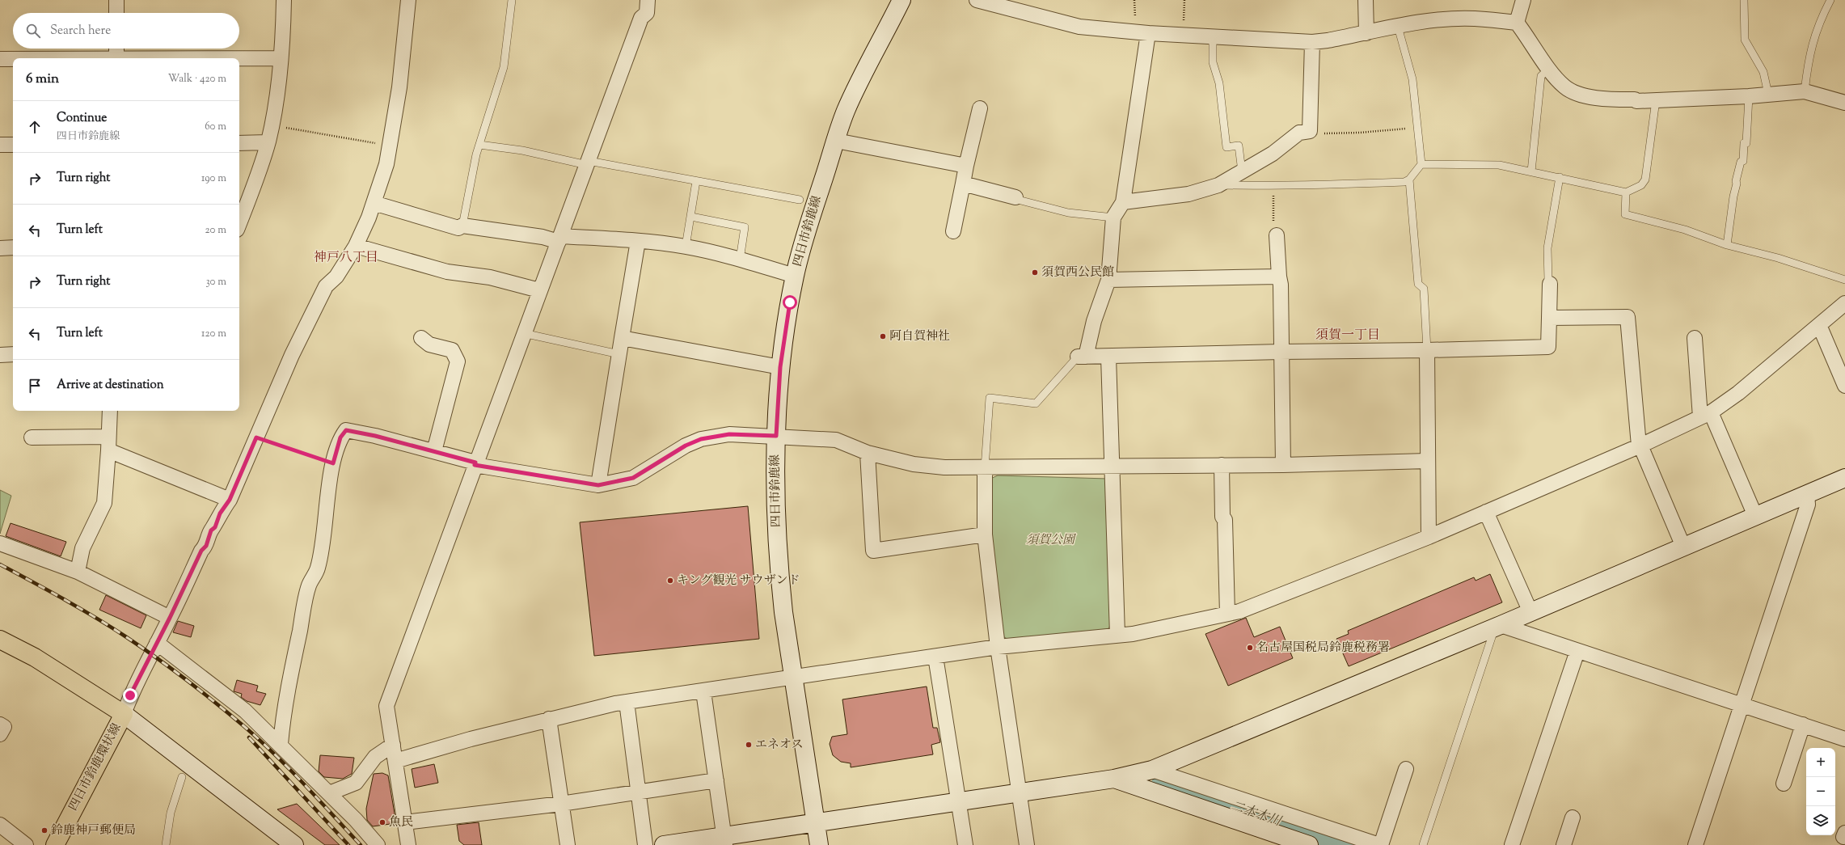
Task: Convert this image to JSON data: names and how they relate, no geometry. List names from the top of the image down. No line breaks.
{"streets":{"main road":["四日市鈴鹿環状線"],"street":["四日市鈴鹿線"]},"districts":["神戸八丁目","須賀一丁目"],"water":["二本木川"],"parks":["須賀公園"],"places":["須賀西公民館","阿自賀神社","キング観光 サウザンド","名古屋国税局鈴鹿税務署","エネオス","魚民","鈴鹿神戸郵便局"],"page":{"search":"Search here","heading":["6 min","Walk · 420 m"],"list":[["Continue","四日市鈴鹿線","60 m"],["Turn right","190 m"],["Turn left","20 m"],["Turn right","30 m"],["Turn left","120 m"],"Arrive at destination"],"map_buttons":["+","−"]}}
